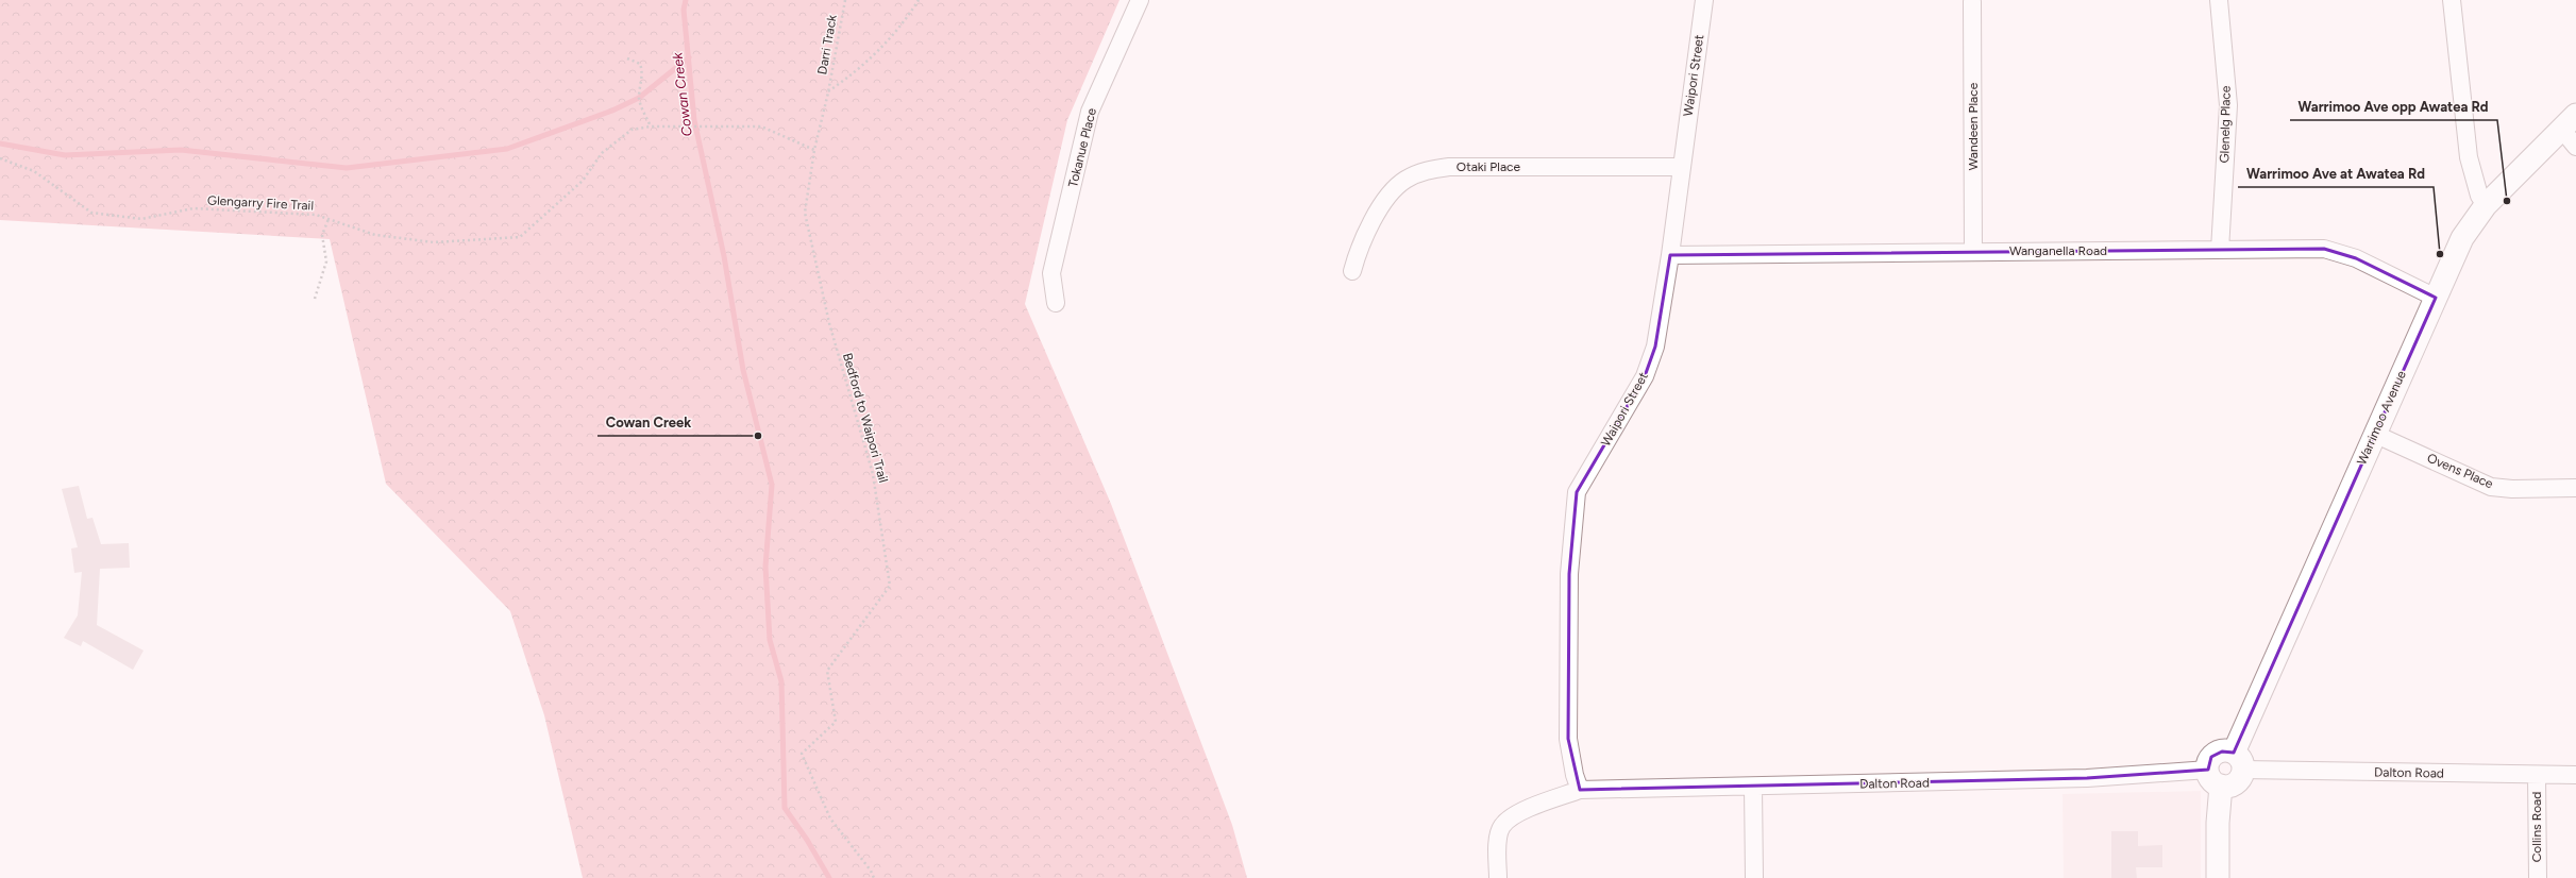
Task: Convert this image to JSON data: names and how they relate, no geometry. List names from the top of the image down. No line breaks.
{"streets":{"street":["Waipori Street","Glenelg Place","Wandeen Place","Tokanue Place","Otaki Place","Wanganella Road","Warrimoo Avenue","Ovens Place","Dalton Road","Collins Road"],"path":["Darri Track","Glengarry Fire Trail","Bedford to Waipori Trail"]},"crossings":[["Darri Track","Bedford to Waipori Trail"],["Waipori Street","Otaki Place"],["Waipori Street","Wanganella Road"],["Waipori Street","Dalton Road"],["Glenelg Place","Wanganella Road"],["Wandeen Place","Wanganella Road"],["Glengarry Fire Trail","Bedford to Waipori Trail"],["Wanganella Road","Warrimoo Avenue"],["Warrimoo Avenue","Ovens Place"],["Warrimoo Avenue","Dalton Road"],["Dalton Road","Collins Road"]],"water":["Cowan Creek"],"places":["Warrimoo Ave opp Awatea Rd","Warrimoo Ave at Awatea Rd","Cowan Creek"]}
